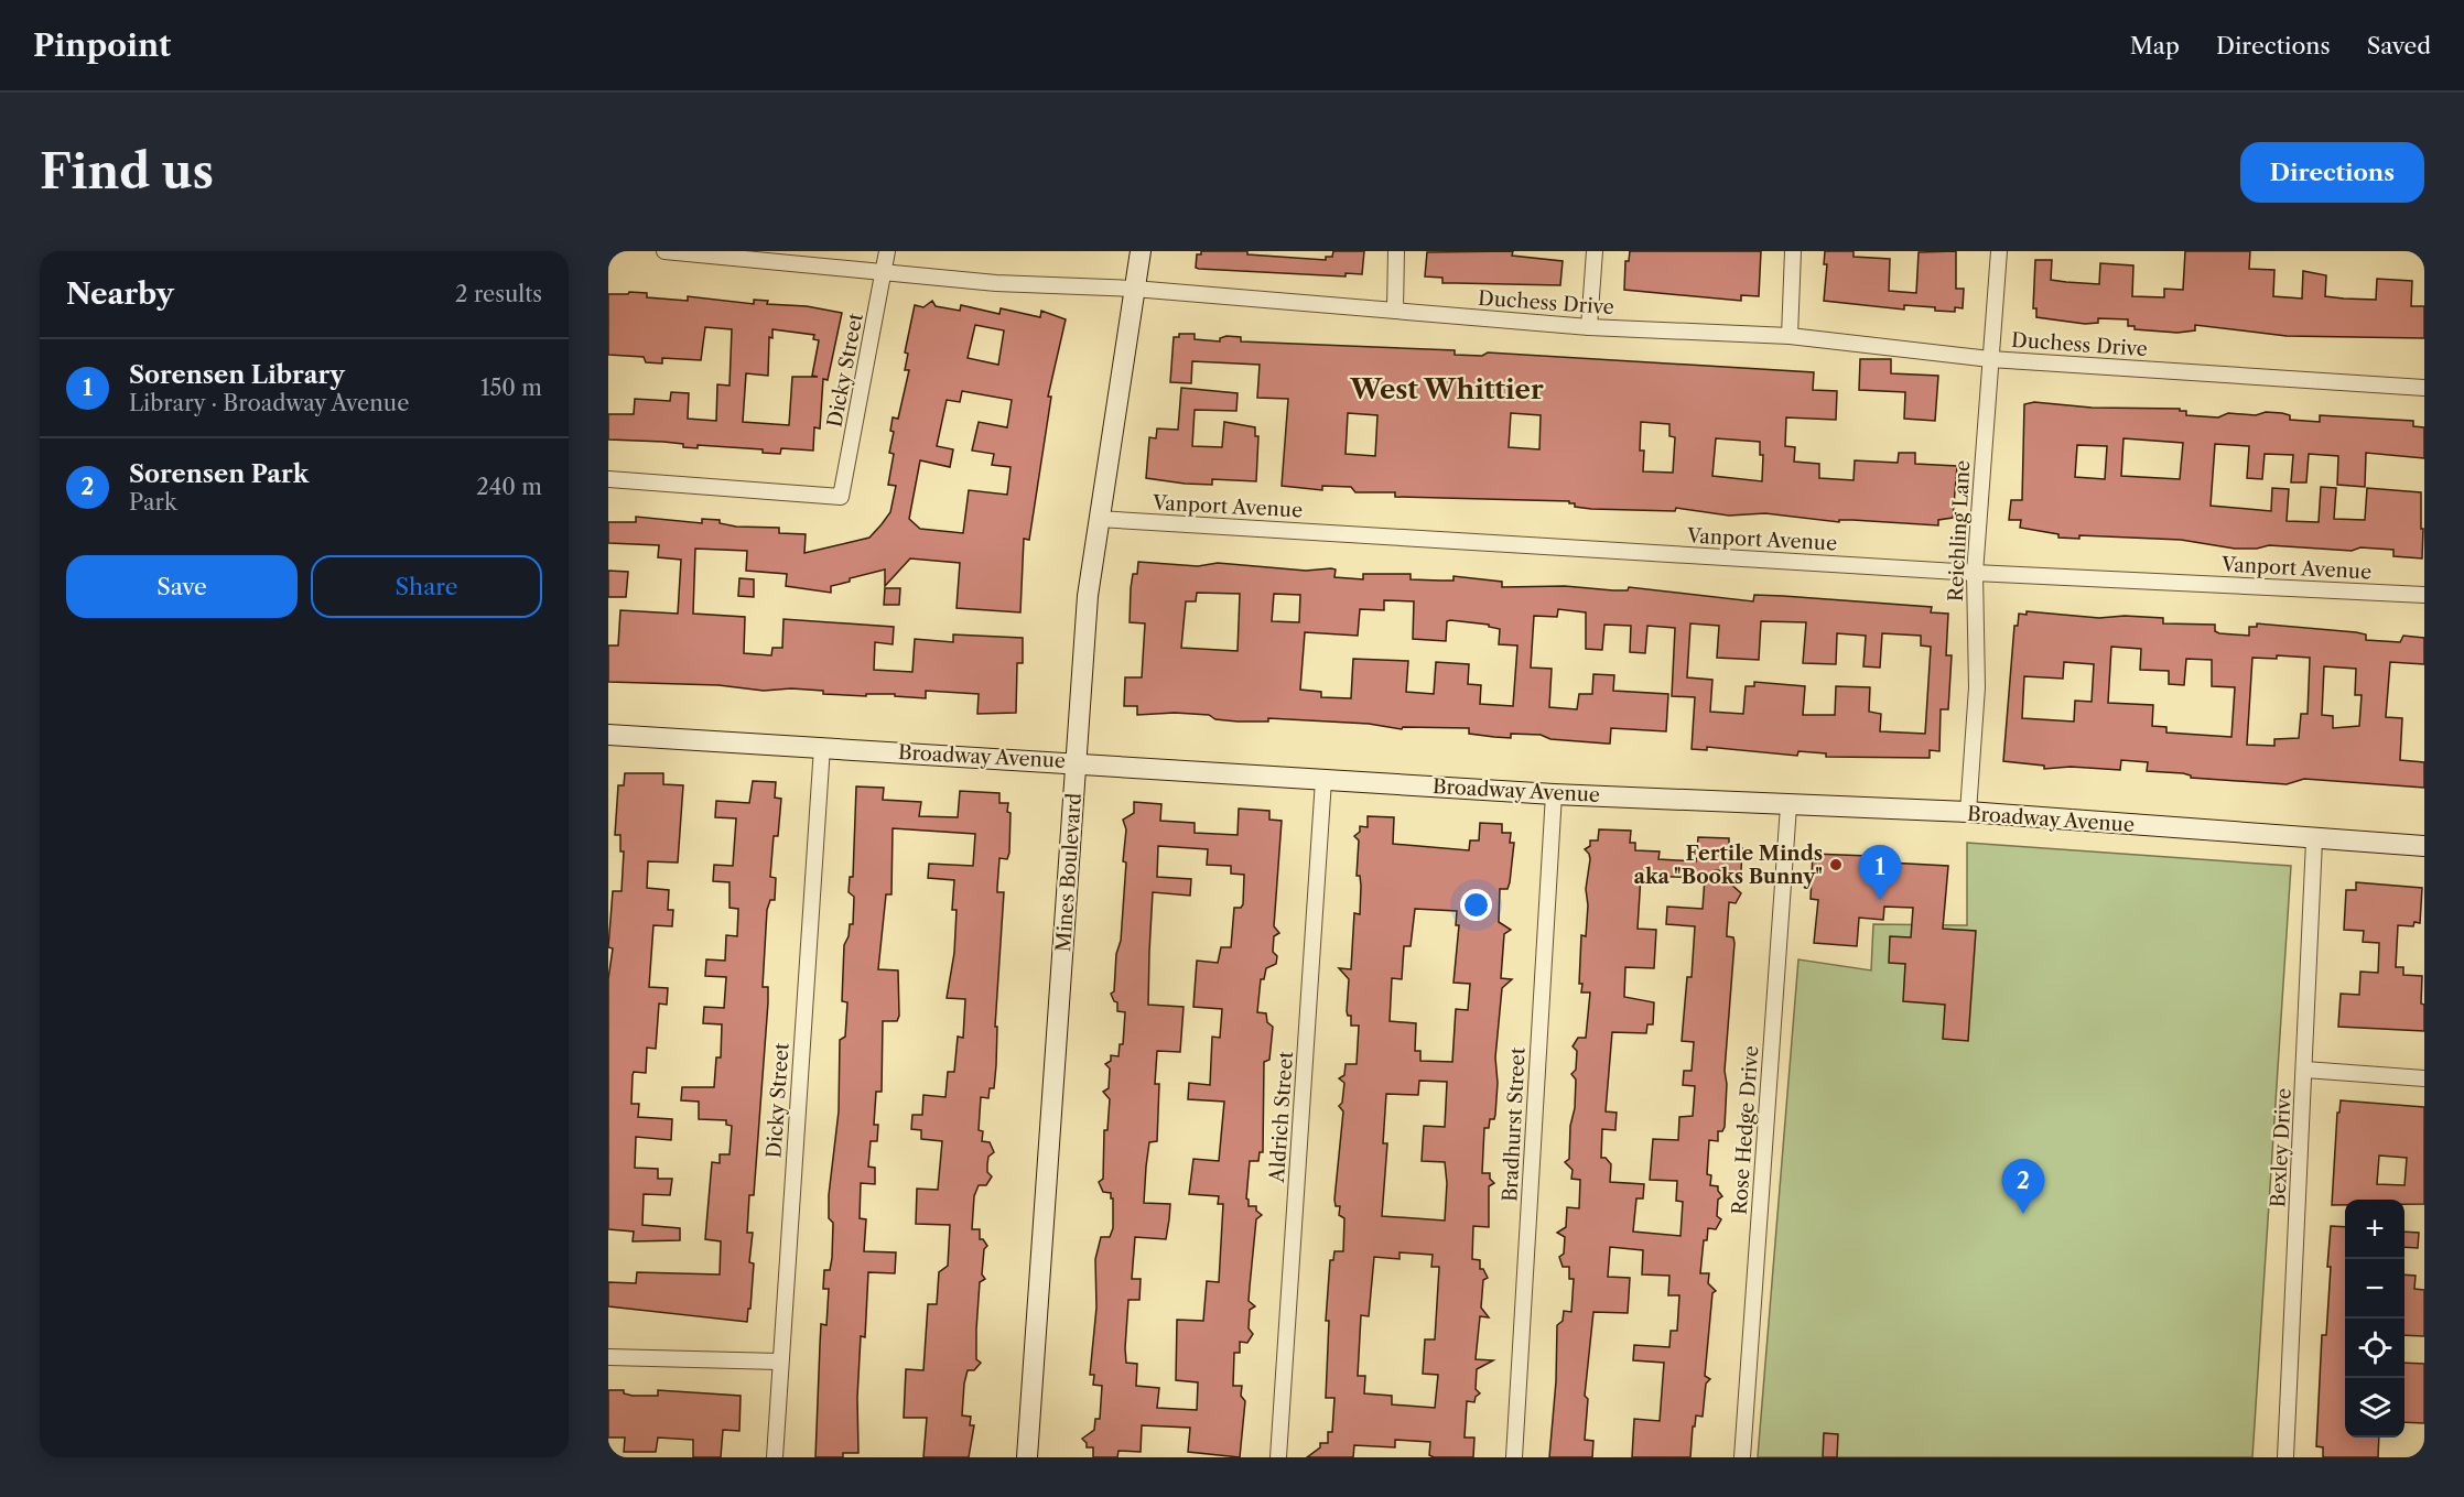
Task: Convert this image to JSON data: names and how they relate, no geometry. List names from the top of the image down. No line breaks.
{"streets":{"street":["Duchess Drive","Dicky Street","Vanport Avenue","Reichling Lane","Broadway Avenue","Mines Boulevard","Aldrich Street","Bradhurst Street","Rose Hedge Drive","Bexley Drive"]},"crossings":[["Duchess Drive","Dicky Street"],["Duchess Drive","Reichling Lane"],["Duchess Drive","Mines Boulevard"],["Dicky Street","Broadway Avenue"],["Vanport Avenue","Reichling Lane"],["Vanport Avenue","Mines Boulevard"],["Reichling Lane","Broadway Avenue"],["Broadway Avenue","Mines Boulevard"],["Broadway Avenue","Aldrich Street"],["Broadway Avenue","Bradhurst Street"],["Broadway Avenue","Rose Hedge Drive"],["Broadway Avenue","Bexley Drive"]],"districts":["West Whittier"],"places":["Fertile Minds aka \"Books Bunny\""],"page":{"header":"Pinpoint","nav":["Map","Directions","Saved"],"buttons":["Directions",["Save","Share"]],"title":"Find us","heading":["Nearby","2 results"],"list":[{"mark":"1","name":"Sorensen Library","note":"Library · Broadway Avenue","value":"150 m"},{"mark":"2","name":"Sorensen Park","note":"Park","value":"240 m"}],"pins":["1","2"],"map_buttons":["+","−"]}}
